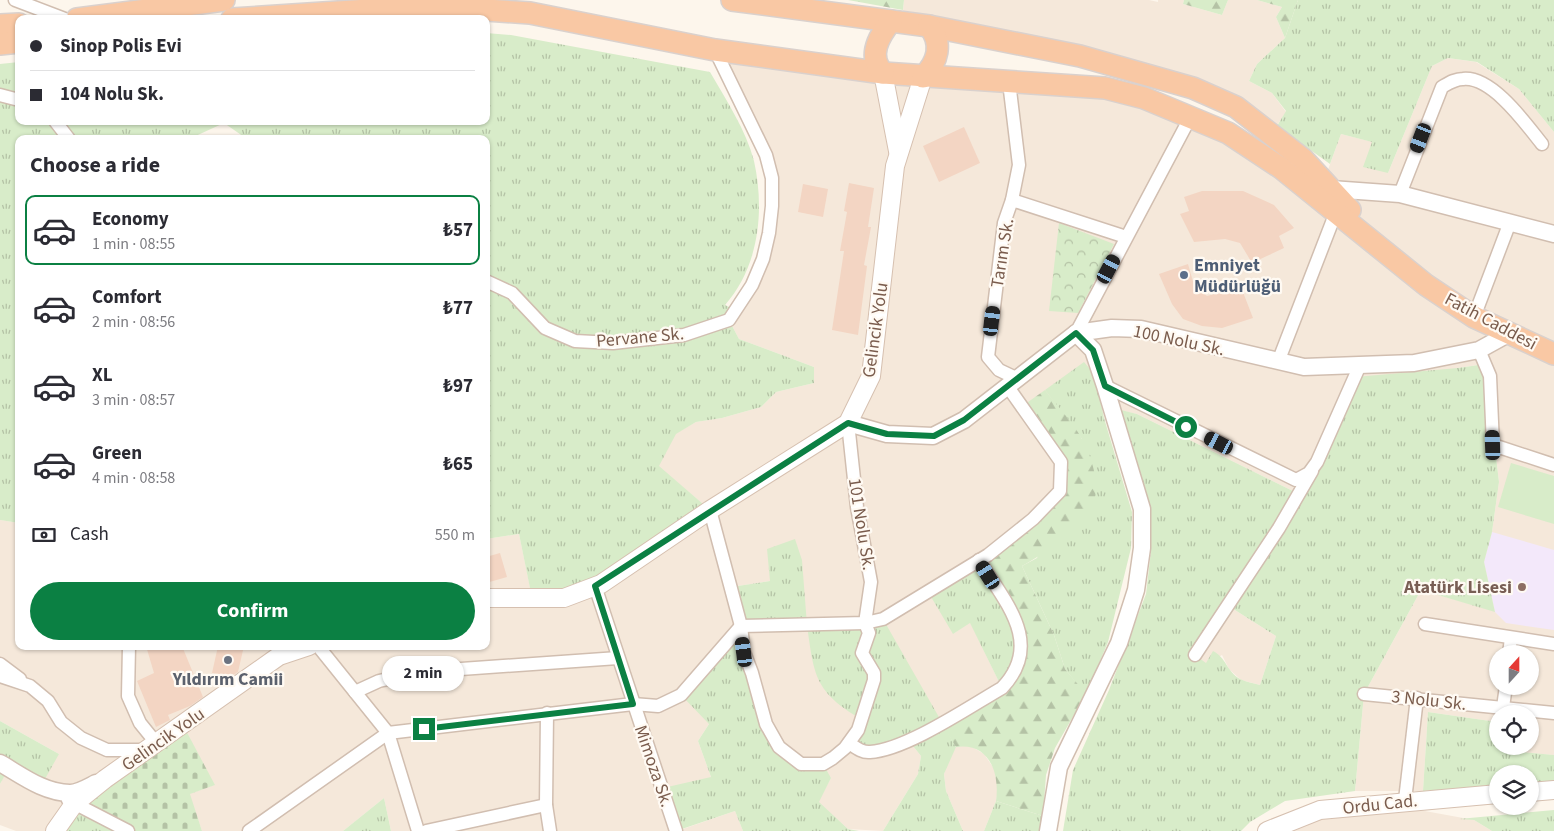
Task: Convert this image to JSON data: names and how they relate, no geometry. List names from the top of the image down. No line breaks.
{"streets":{"highway":["Fatih Caddesi"],"main road":["Gelincik Yolu","Ordu Cad."],"street":["Tarım Sk.","Pervane Sk.","100 Nolu Sk.","101 Nolu Sk.","3 Nolu Sk.","Mimoza Sk."]},"crossings":[["Fatih Caddesi","100 Nolu Sk."],["Gelincik Yolu","101 Nolu Sk."]],"places":["Emniyet Müdürlüğü","Atatürk Lisesi","Yıldırım Camii"],"north":"top","page":{"banner":["Sinop Polis Evi","104 Nolu Sk."],"heading":"Choose a ride","list":[{"name":"Economy","note":"1 min · 08:55","value":"₺57"},{"name":"Comfort","note":"2 min · 08:56","value":"₺77"},{"name":"XL","note":"3 min · 08:57","value":"₺97"},{"name":"Green","note":"4 min · 08:58","value":"₺65"}],"pay":["Cash","550 m"],"buttons":"Confirm","bubble":"2 min"}}
